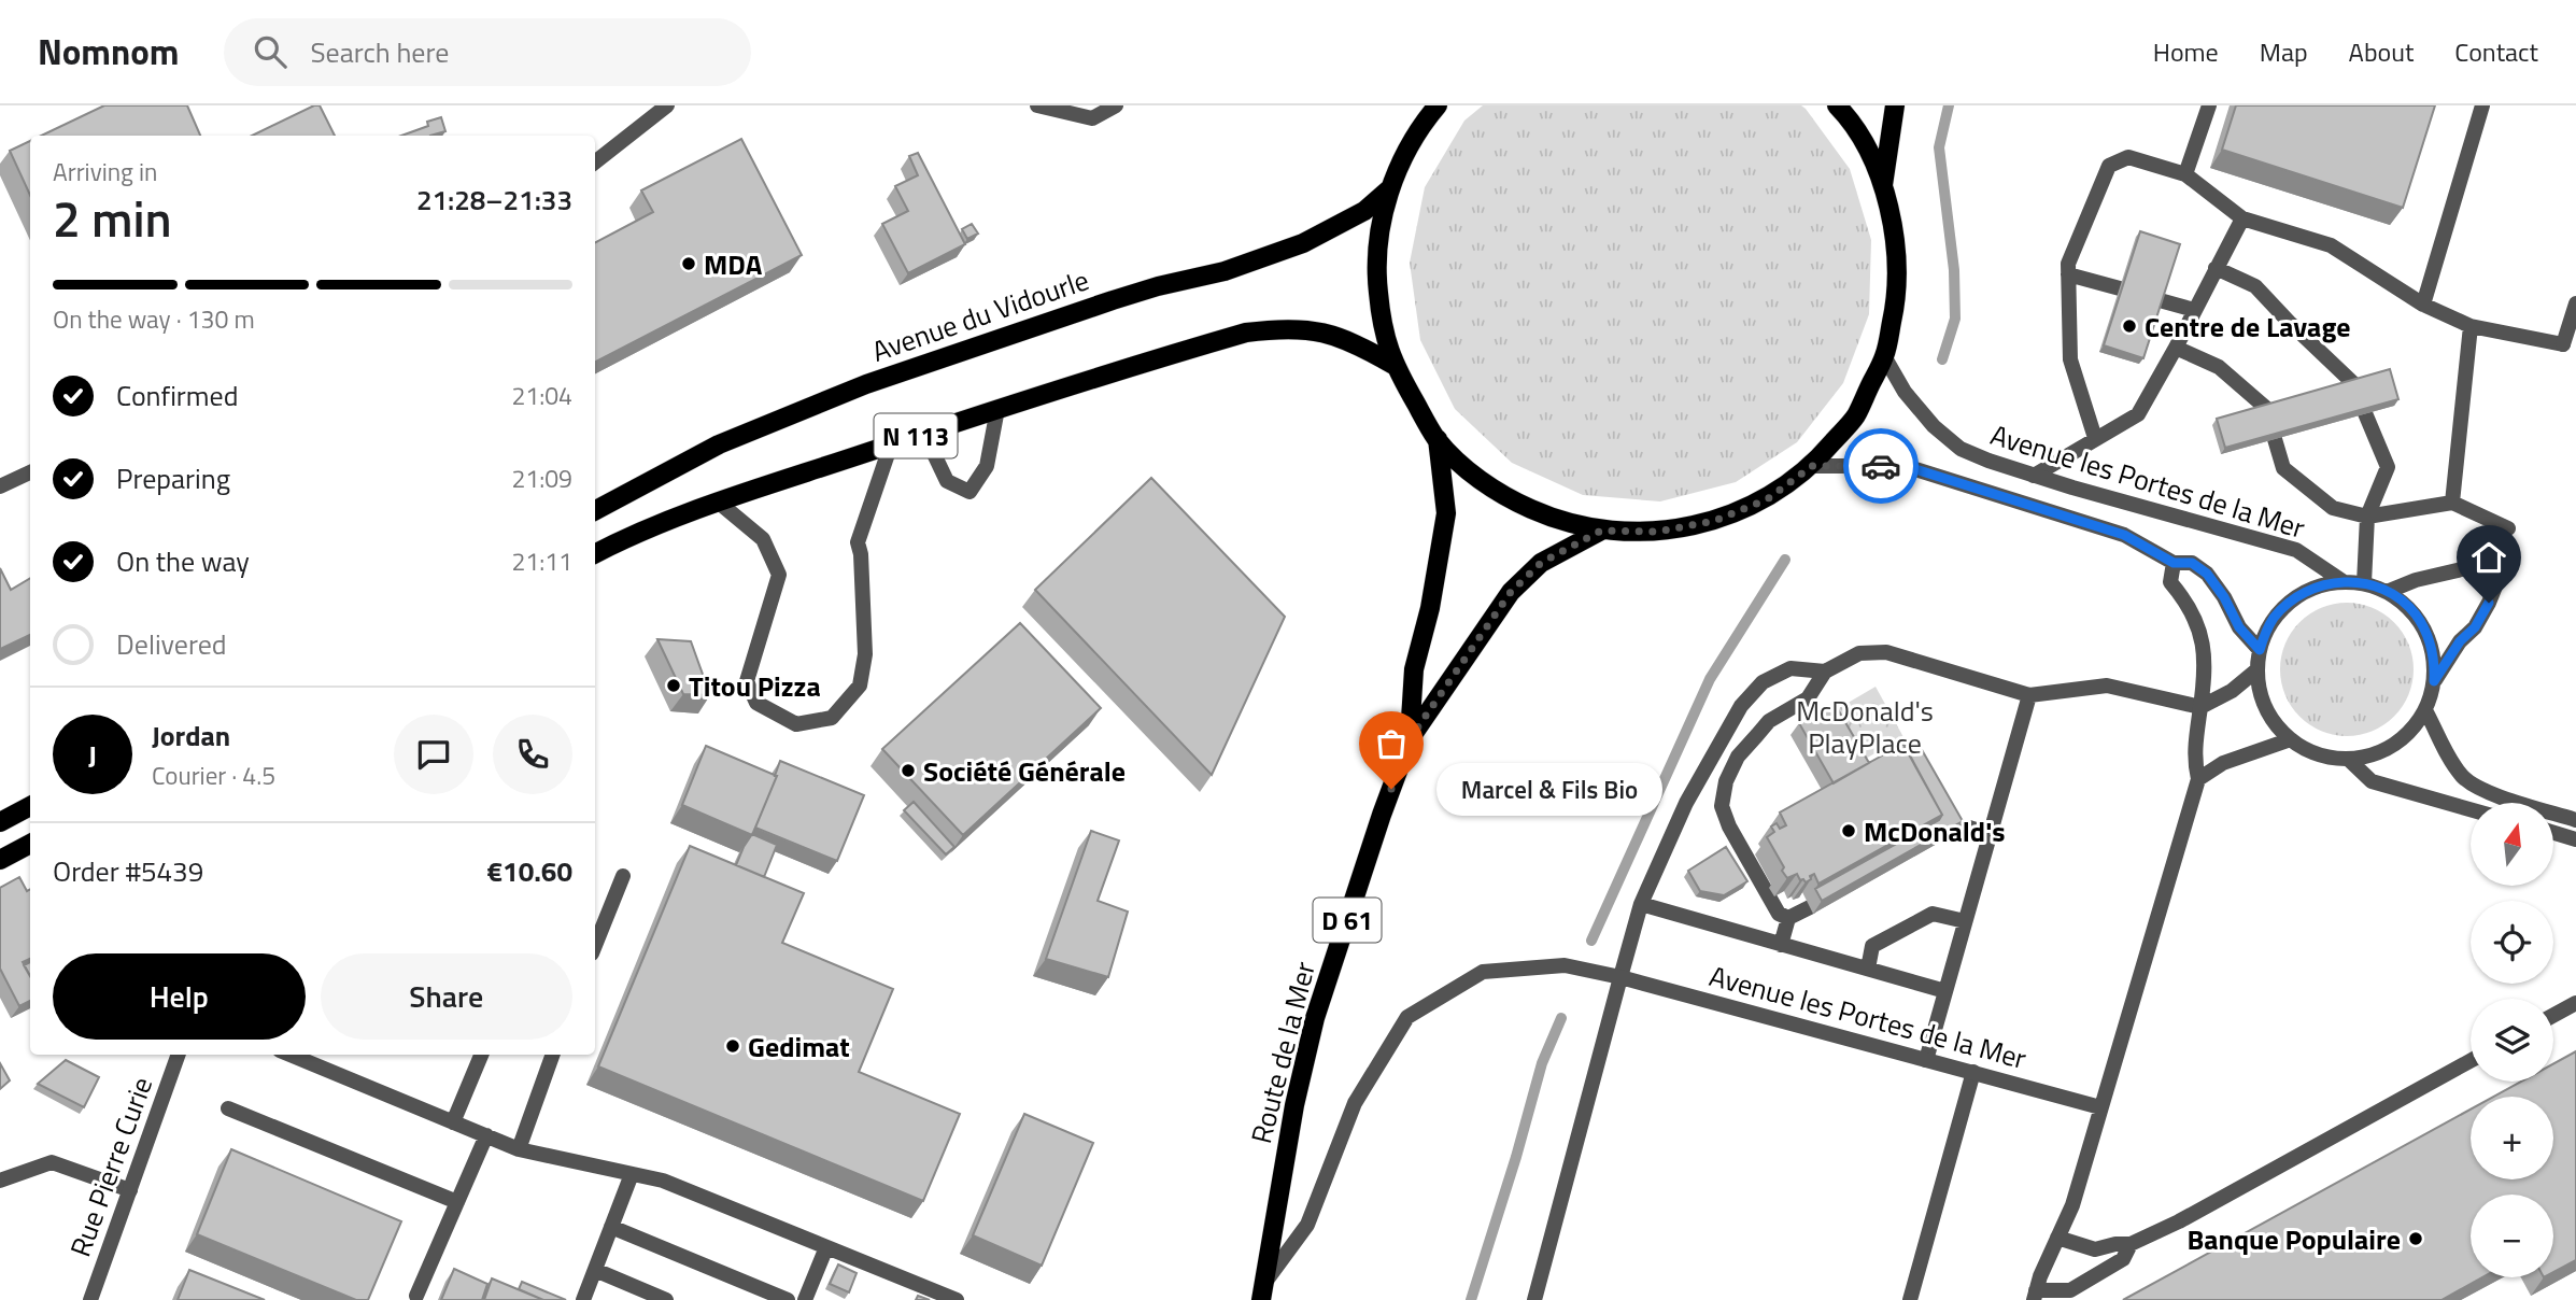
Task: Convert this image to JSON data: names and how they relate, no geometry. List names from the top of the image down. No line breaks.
{"streets":{"main road":["Avenue du Vidourle","N 113","D 61","Route de la Mer"],"street":["Avenue les Portes de la Mer","Rue Pierre Curie"]},"crossings":[["Avenue les Portes de la Mer","Route de la Mer"]],"parks":["McDonald's PlayPlace"],"places":["MDA","Centre de Lavage","Titou Pizza","Société Générale","Marcel & Fils Bio","McDonald's","Gedimat","Banque Populaire"],"north":"top","page":{"header":"Nomnom","search":"Search here","nav":["Home","Map","About","Contact"],"heading":["2 min","Arriving in","21:28–21:33"],"panel":["Jordan","Courier · 4.5","Order #5439","€10.60"],"bar":"On the way · 130 m","list":[["Confirmed","21:04"],["Preparing","21:09"],["On the way","21:11"],"Delivered"],"round":"J","bubble":"Marcel & Fils Bio","map_buttons":["+","−"],"buttons":["Help","Share"]}}
